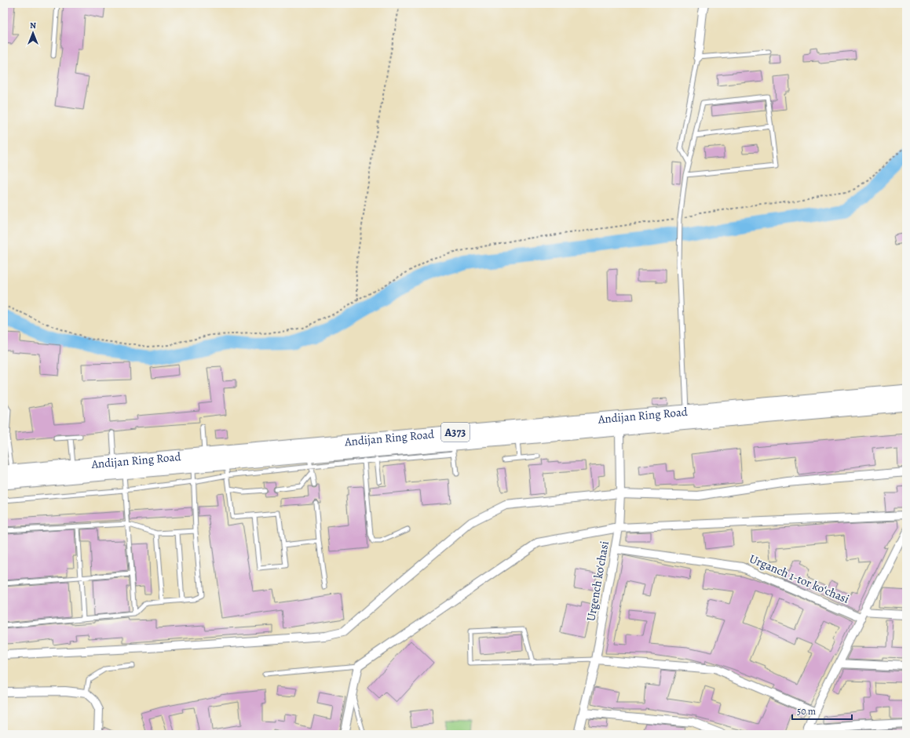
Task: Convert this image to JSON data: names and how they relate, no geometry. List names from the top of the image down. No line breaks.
{"streets":{"highway":["Andijan Ring Road","A373"],"street":["Urganch 1-tor koʻchasi","Urgench ko'chasi"]},"crossings":[["Andijan Ring Road","Urgench ko'chasi"],["Urganch 1-tor koʻchasi","Urgench ko'chasi"]],"scale_bar":"50 m","north":"top"}
